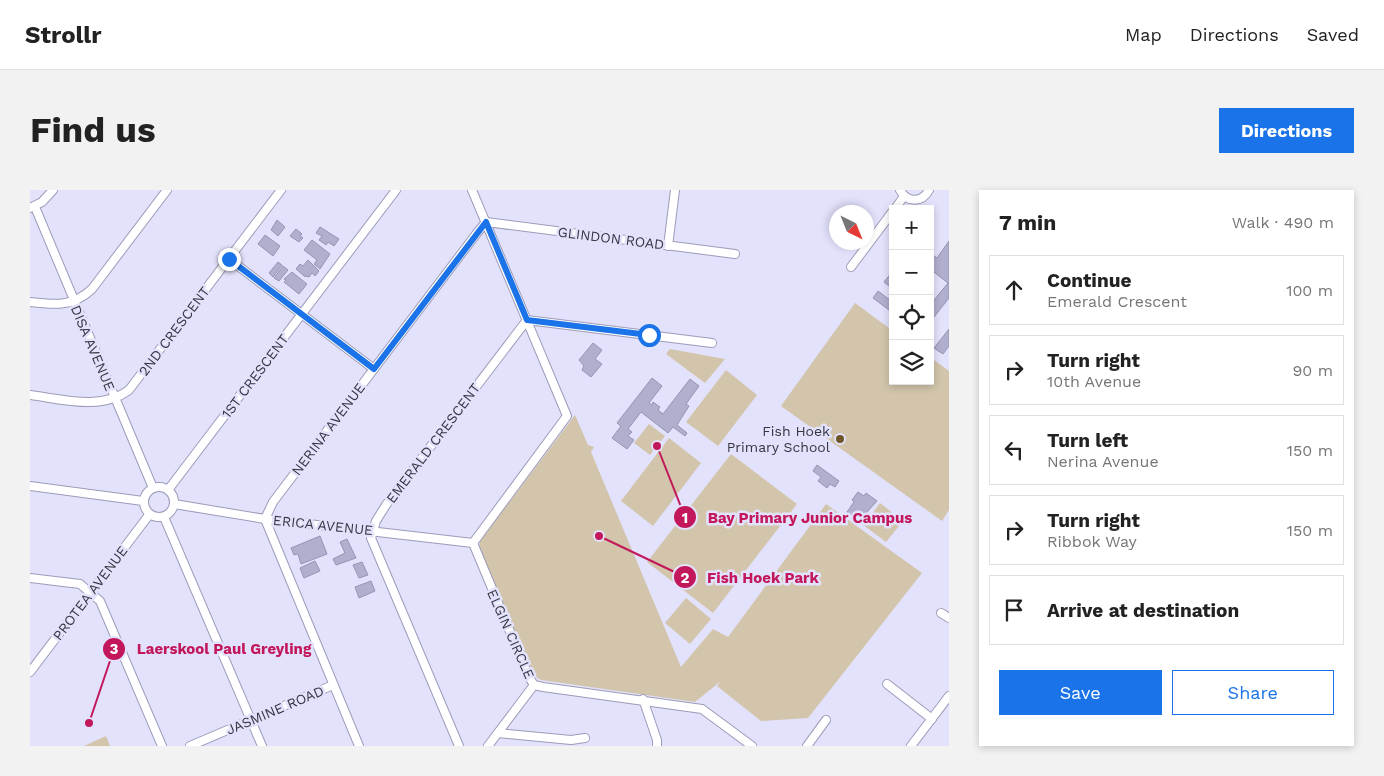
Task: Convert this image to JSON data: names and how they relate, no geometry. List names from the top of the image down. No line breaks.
{"streets":{"street":["GLINDON ROAD","2ND CRESCENT","DISA AVENUE","1ST CRESCENT","NERINA AVENUE","EMERALD CRESCENT","ERICA AVENUE","PROTEA AVENUE","ELGIN CIRCLE","JASMINE ROAD"]},"crossings":[["GLINDON ROAD","NERINA AVENUE"],["2ND CRESCENT","DISA AVENUE"],["DISA AVENUE","1ST CRESCENT"],["DISA AVENUE","ERICA AVENUE"],["DISA AVENUE","PROTEA AVENUE"],["1ST CRESCENT","ERICA AVENUE"],["1ST CRESCENT","PROTEA AVENUE"],["NERINA AVENUE","ERICA AVENUE"],["EMERALD CRESCENT","ERICA AVENUE"],["ERICA AVENUE","PROTEA AVENUE"],["ERICA AVENUE","ELGIN CIRCLE"]],"places":["Fish Hoek Primary School","Bay Primary Junior Campus","Fish Hoek Park","Laerskool Paul Greyling"],"north":"bottom right","page":{"header":"Strollr","nav":["Map","Directions","Saved"],"buttons":["Directions",["Save","Share"]],"title":"Find us","heading":["7 min","Walk · 490 m"],"map_buttons":["+","−"],"list":[["Continue","Emerald Crescent","100 m"],["Turn right","10th Avenue","90 m"],["Turn left","Nerina Avenue","150 m"],["Turn right","Ribbok Way","150 m"],"Arrive at destination"]}}
